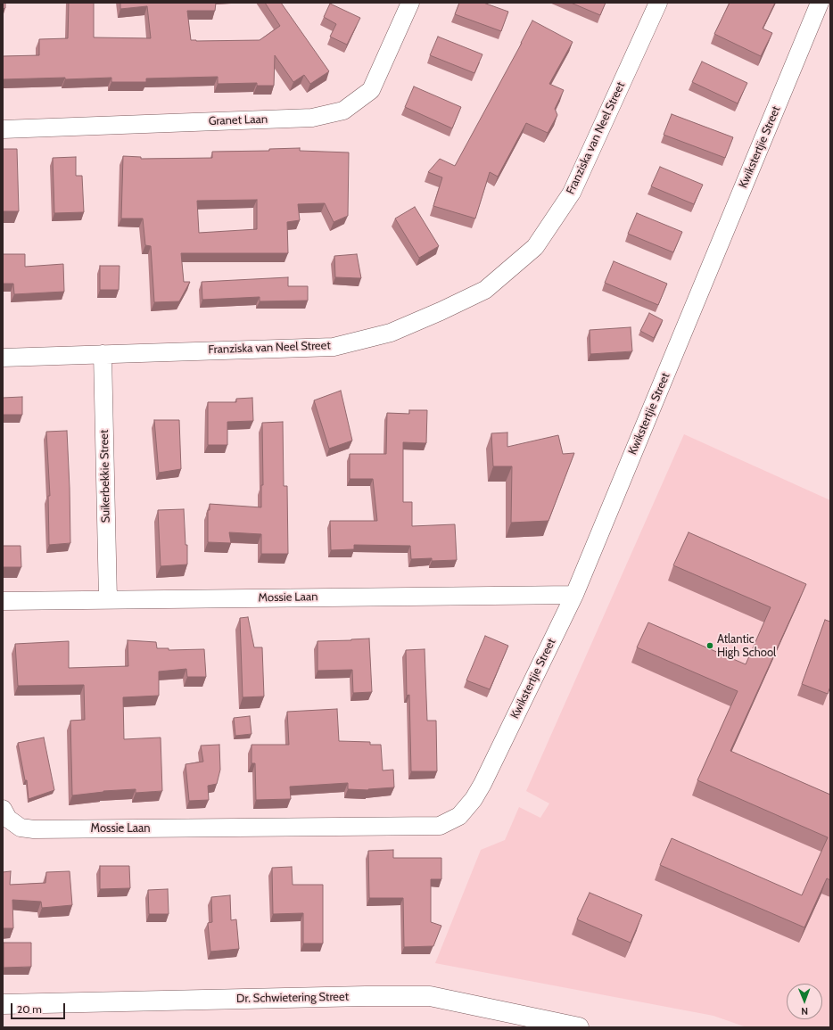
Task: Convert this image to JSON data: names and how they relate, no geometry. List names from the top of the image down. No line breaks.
{"streets":{"street":["Granet Laan","Franziska van Neel Street","Kwikstertjie Street","Suikerbekkie Street","Mossie Laan","Dr. Schwietering Street"]},"crossings":[["Franziska van Neel Street","Suikerbekkie Street"],["Kwikstertjie Street","Mossie Laan"],["Suikerbekkie Street","Mossie Laan"]],"places":["Atlantic High School"],"scale_bar":"20 m","north":"bottom"}
